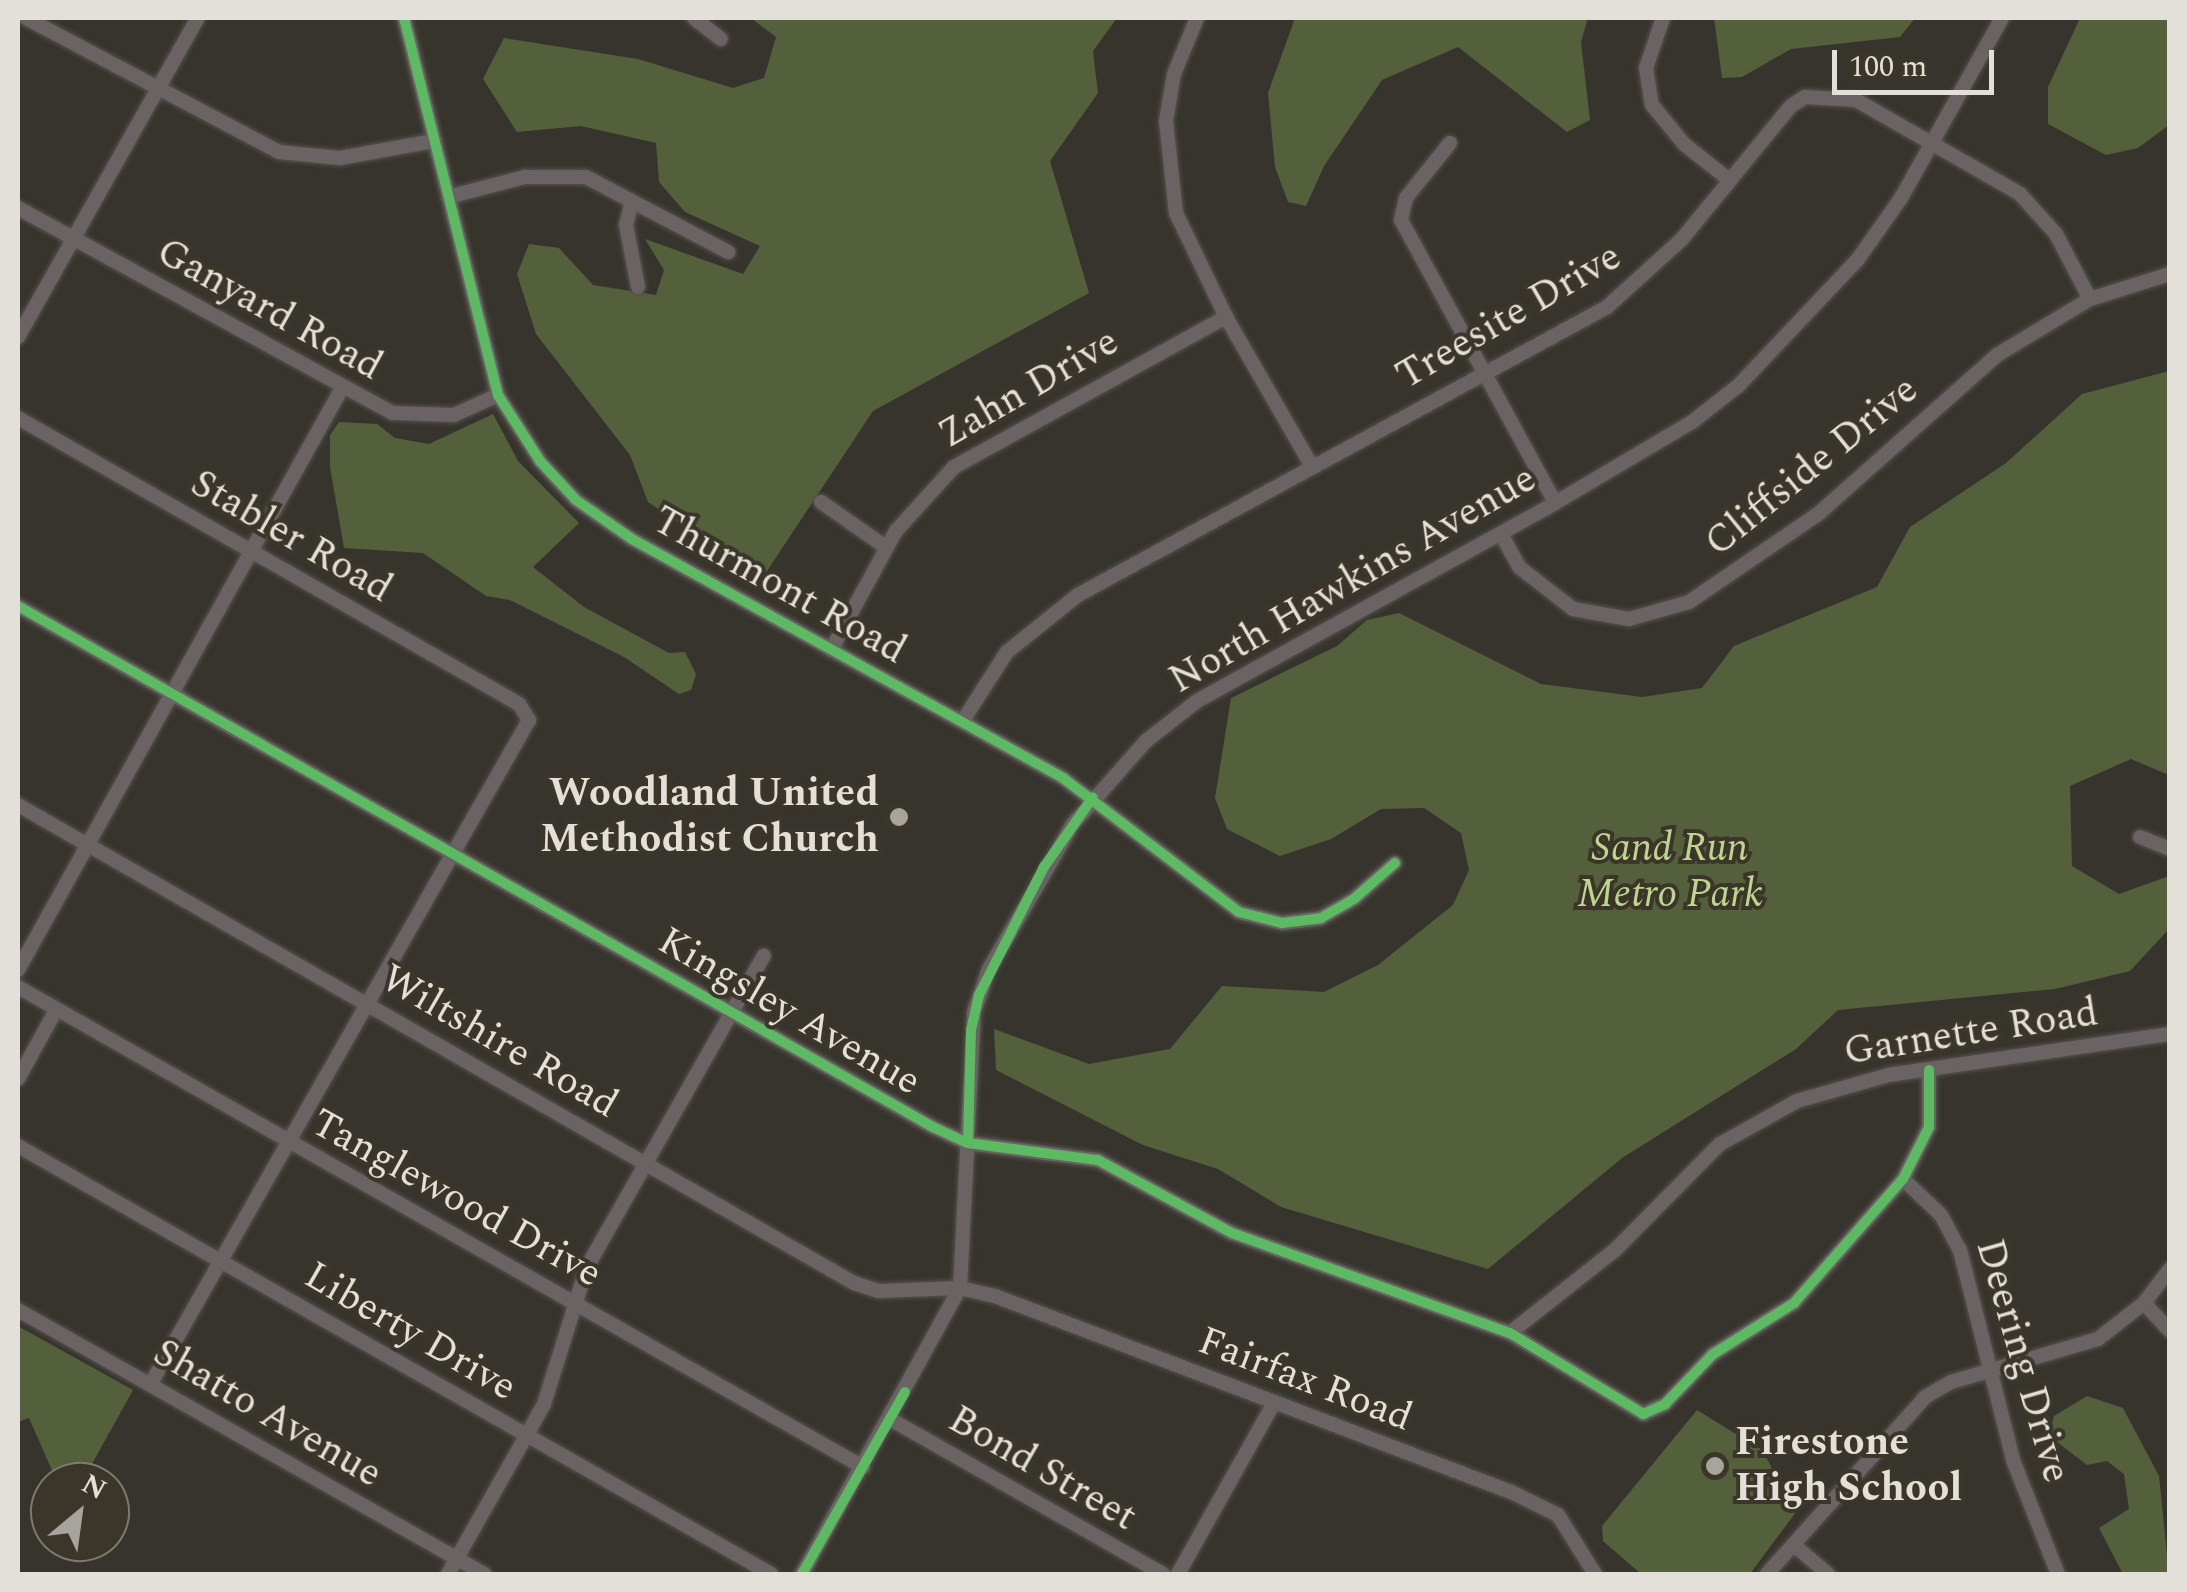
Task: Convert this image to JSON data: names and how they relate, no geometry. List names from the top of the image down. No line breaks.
{"streets":{"street":["Ganyard Road","Treesite Drive","Zahn Drive","Cliffside Drive","Stabler Road","North Hawkins Avenue","Thurmont Road","Kingsley Avenue","Garnette Road","Wiltshire Road","Tanglewood Drive","Liberty Drive","Deering Drive","Fairfax Road","Shatto Avenue","Bond Street"]},"crossings":[["Ganyard Road","Thurmont Road"],["Treesite Drive","Cliffside Drive"],["Treesite Drive","North Hawkins Avenue"],["Treesite Drive","Thurmont Road"],["Zahn Drive","Thurmont Road"],["Cliffside Drive","North Hawkins Avenue"],["Stabler Road","Kingsley Avenue"],["North Hawkins Avenue","Thurmont Road"],["North Hawkins Avenue","Kingsley Avenue"],["North Hawkins Avenue","Wiltshire Road"],["North Hawkins Avenue","Tanglewood Drive"],["North Hawkins Avenue","Fairfax Road"],["North Hawkins Avenue","Bond Street"],["Kingsley Avenue","Garnette Road"],["Kingsley Avenue","Deering Drive"],["Wiltshire Road","Fairfax Road"]],"parks":["Sand Run Metro Park"],"places":["Woodland United Methodist Church","Firestone High School"],"scale_bar":"100 m","north":"top right"}
